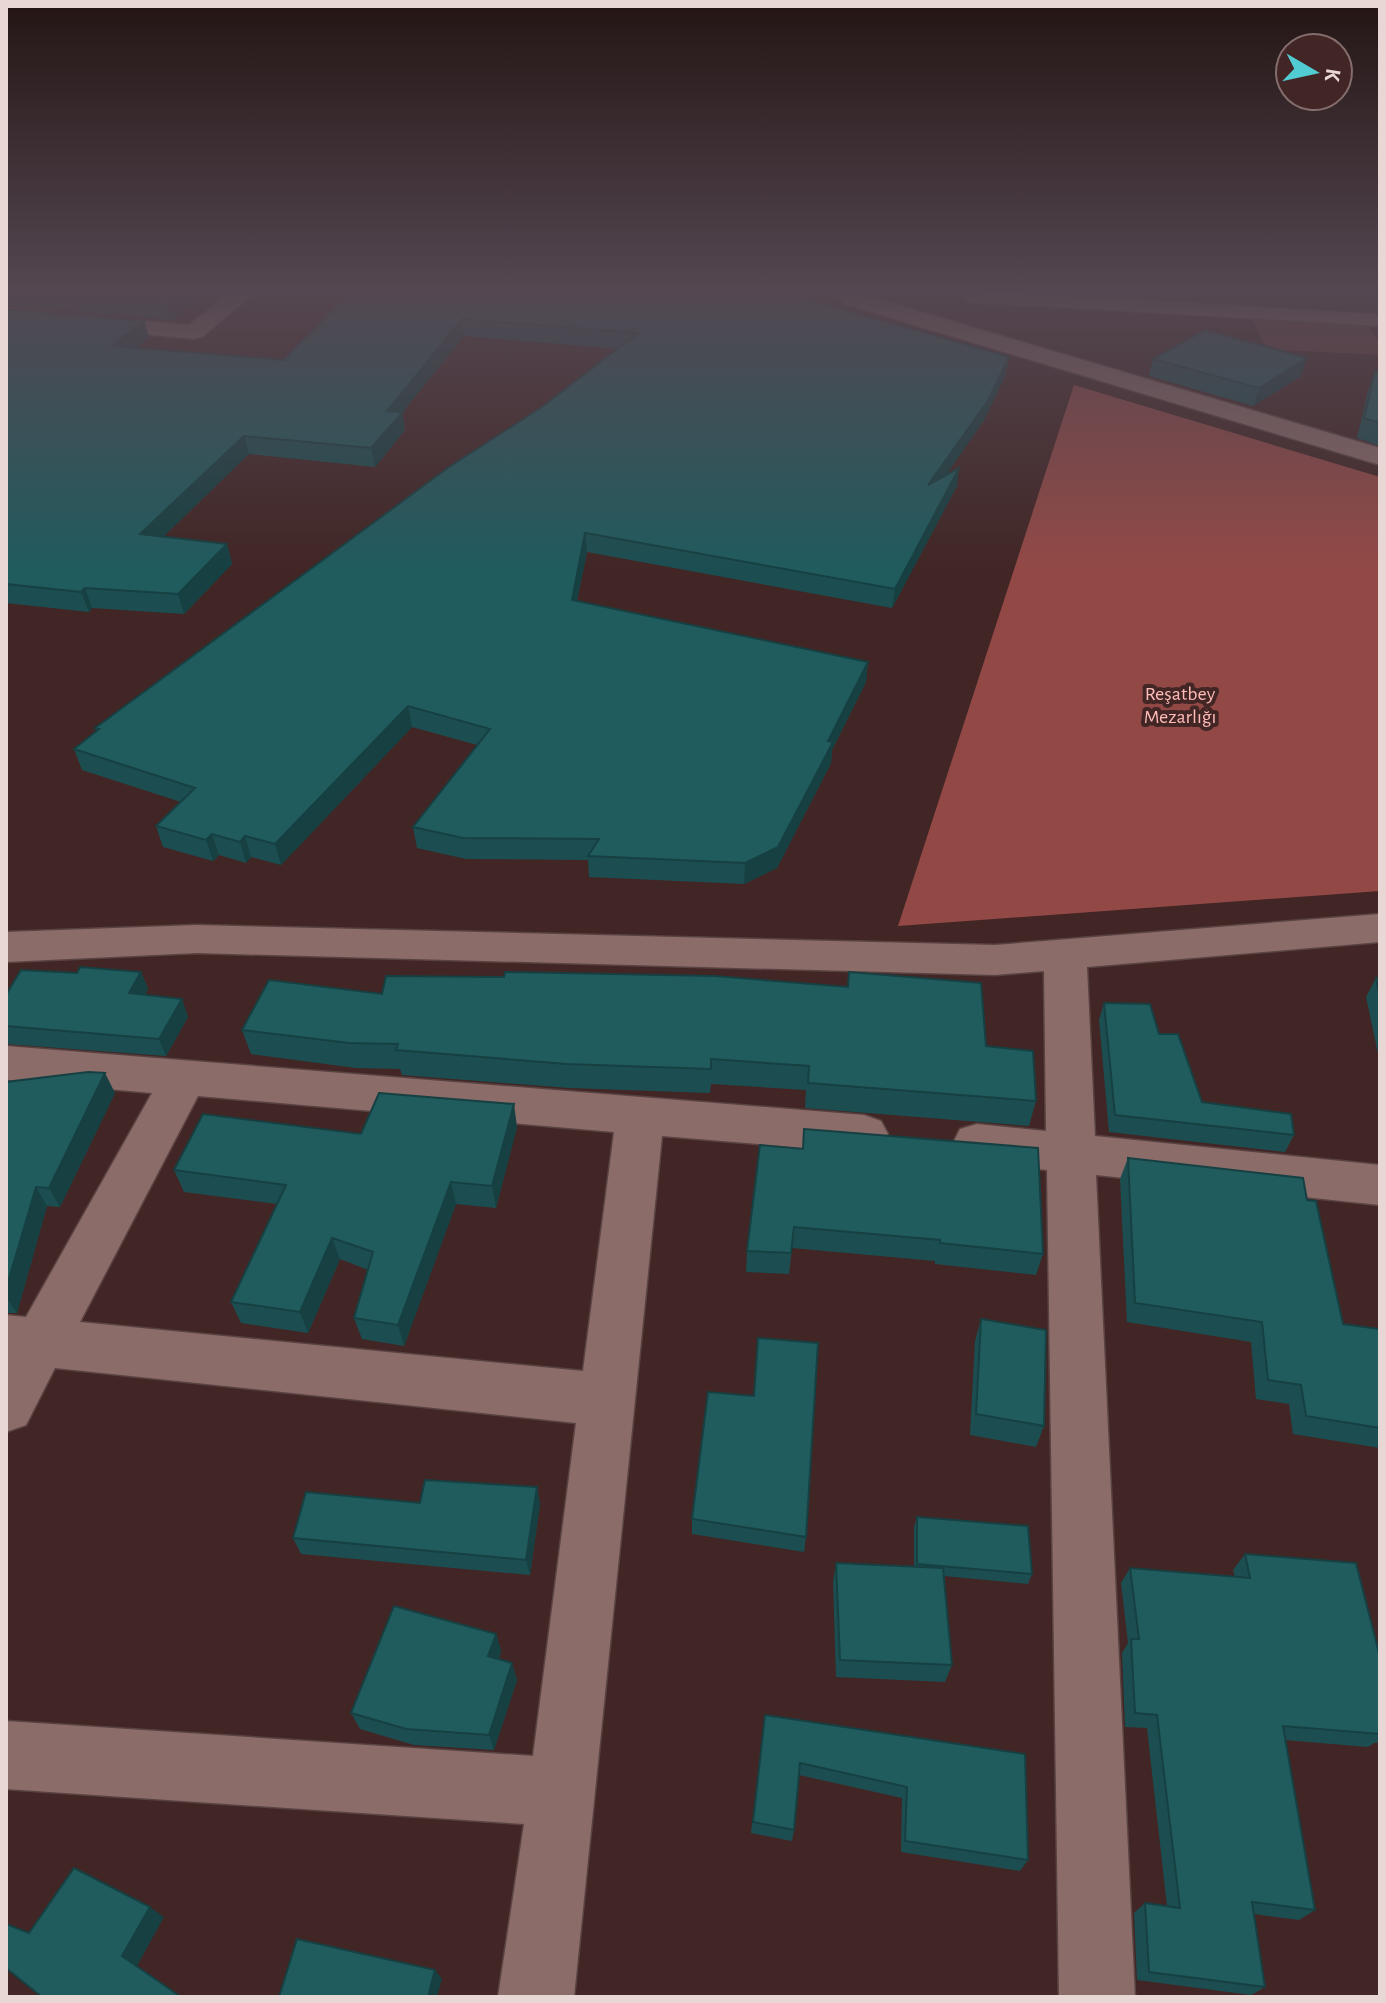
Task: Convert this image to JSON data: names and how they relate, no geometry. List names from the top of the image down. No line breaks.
{"parks":["Reşatbey Mezarlığı"],"north":"right"}
